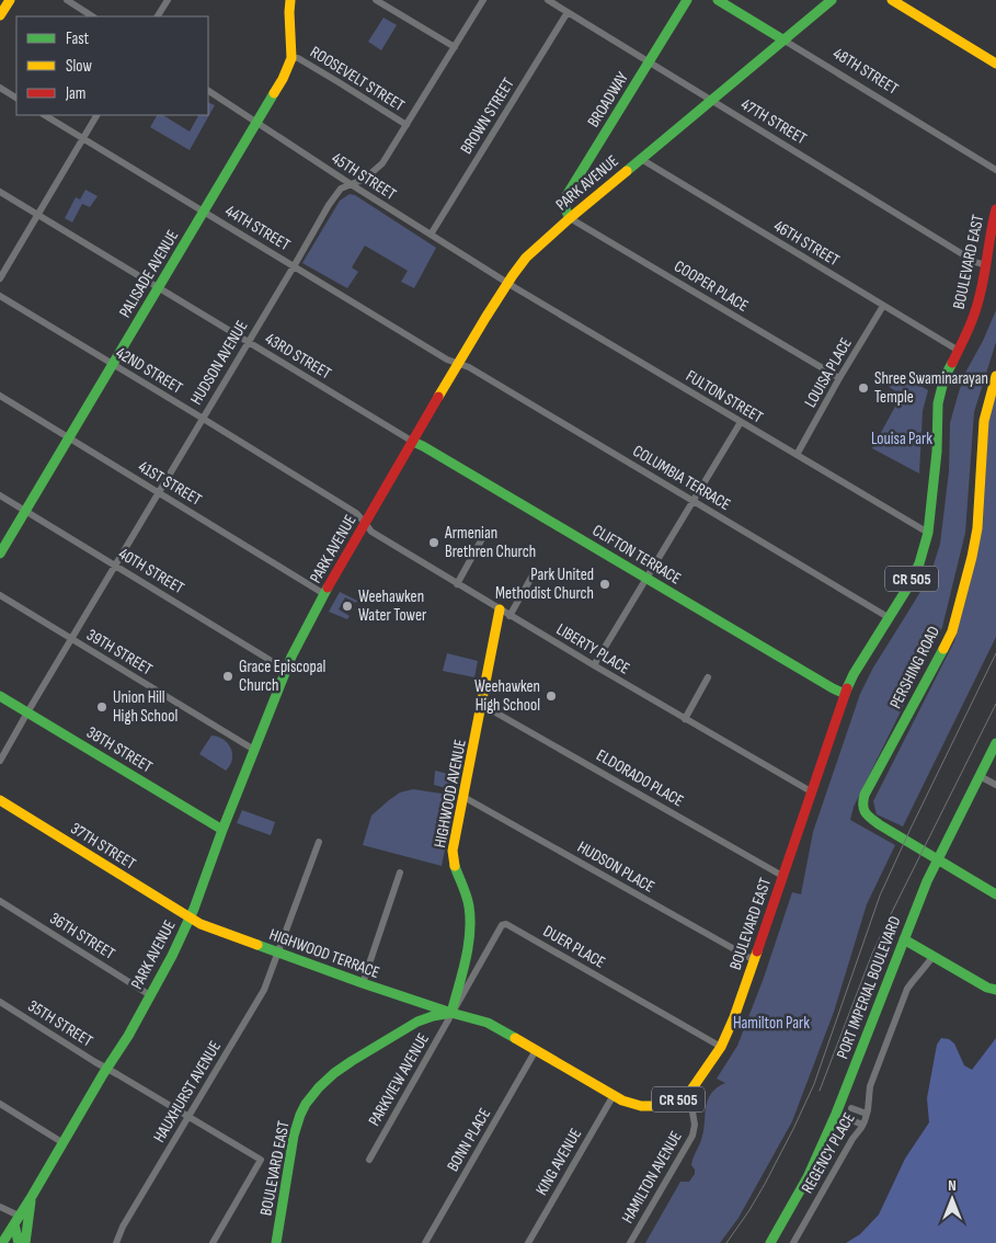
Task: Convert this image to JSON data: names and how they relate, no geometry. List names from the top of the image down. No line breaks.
{"streets":{"main road":["48TH STREET","BROADWAY","PARK AVENUE","BOULEVARD EAST","PALISADE AVENUE","CLIFTON TERRACE","CR 505","PERSHING ROAD","38TH STREET","HIGHWOOD AVENUE","37TH STREET","HIGHWOOD TERRACE","PORT IMPERIAL BOULEVARD"],"street":["ROOSEVELT STREET","BROWN STREET","47TH STREET","45TH STREET","44TH STREET","46TH STREET","COOPER PLACE","43RD STREET","HUDSON AVENUE","42ND STREET","LOUISA PLACE","FULTON STREET","COLUMBIA TERRACE","41ST STREET","40TH STREET","LIBERTY PLACE","39TH STREET","ELDORADO PLACE","HUDSON PLACE","36TH STREET","DUER PLACE","35TH STREET","PARKVIEW AVENUE","HAUXHURST AVENUE","BONN PLACE","REGENCY PLACE","KING AVENUE","HAMILTON AVENUE"]},"crossings":[["48TH STREET","PARK AVENUE"],["ROOSEVELT STREET","PALISADE AVENUE"],["ROOSEVELT STREET","HUDSON AVENUE"],["BROADWAY","47TH STREET"],["BROADWAY","PARK AVENUE"],["BROADWAY","COOPER PLACE"],["BROWN STREET","47TH STREET"],["BROWN STREET","45TH STREET"],["47TH STREET","PARK AVENUE"],["47TH STREET","BOULEVARD EAST"],["45TH STREET","PARK AVENUE"],["45TH STREET","PALISADE AVENUE"],["45TH STREET","HUDSON AVENUE"],["45TH STREET","FULTON STREET"],["PARK AVENUE","44TH STREET"],["PARK AVENUE","46TH STREET"],["PARK AVENUE","COOPER PLACE"],["PARK AVENUE","43RD STREET"],["PARK AVENUE","42ND STREET"],["PARK AVENUE","FULTON STREET"],["PARK AVENUE","COLUMBIA TERRACE"],["PARK AVENUE","41ST STREET"],["PARK AVENUE","CLIFTON TERRACE"],["PARK AVENUE","40TH STREET"],["PARK AVENUE","LIBERTY PLACE"],["PARK AVENUE","39TH STREET"],["PARK AVENUE","38TH STREET"],["PARK AVENUE","37TH STREET"],["PARK AVENUE","36TH STREET"],["PARK AVENUE","HIGHWOOD TERRACE"],["PARK AVENUE","35TH STREET"],["44TH STREET","PALISADE AVENUE"],["44TH STREET","HUDSON AVENUE"],["44TH STREET","COLUMBIA TERRACE"],["46TH STREET","BOULEVARD EAST"],["46TH STREET","LOUISA PLACE"],["BOULEVARD EAST","FULTON STREET"],["BOULEVARD EAST","COLUMBIA TERRACE"],["BOULEVARD EAST","CLIFTON TERRACE"],["BOULEVARD EAST","LIBERTY PLACE"],["BOULEVARD EAST","ELDORADO PLACE"],["BOULEVARD EAST","HIGHWOOD AVENUE"],["BOULEVARD EAST","HUDSON PLACE"],["BOULEVARD EAST","DUER PLACE"],["BOULEVARD EAST","HIGHWOOD TERRACE"],["BOULEVARD EAST","PARKVIEW AVENUE"],["BOULEVARD EAST","BONN PLACE"],["BOULEVARD EAST","KING AVENUE"],["BOULEVARD EAST","HAMILTON AVENUE"],["PALISADE AVENUE","43RD STREET"],["PALISADE AVENUE","42ND STREET"],["PALISADE AVENUE","41ST STREET"],["PALISADE AVENUE","40TH STREET"],["COOPER PLACE","LOUISA PLACE"],["43RD STREET","HUDSON AVENUE"],["43RD STREET","CLIFTON TERRACE"],["HUDSON AVENUE","42ND STREET"],["HUDSON AVENUE","41ST STREET"],["HUDSON AVENUE","40TH STREET"],["HUDSON AVENUE","39TH STREET"],["HUDSON AVENUE","38TH STREET"],["42ND STREET","LIBERTY PLACE"],["LOUISA PLACE","FULTON STREET"],["LIBERTY PLACE","HIGHWOOD AVENUE"],["ELDORADO PLACE","HIGHWOOD AVENUE"],["HIGHWOOD AVENUE","HUDSON PLACE"],["HIGHWOOD AVENUE","DUER PLACE"],["HIGHWOOD AVENUE","HIGHWOOD TERRACE"],["HIGHWOOD AVENUE","PARKVIEW AVENUE"],["37TH STREET","HIGHWOOD TERRACE"],["DUER PLACE","HIGHWOOD TERRACE"],["DUER PLACE","PARKVIEW AVENUE"],["HIGHWOOD TERRACE","PARKVIEW AVENUE"],["HIGHWOOD TERRACE","HAUXHURST AVENUE"],["35TH STREET","HAUXHURST AVENUE"]],"parks":["Louisa Park","Hamilton Park"],"places":["Shree Swaminarayan Temple","Armenian Brethren Church","Park United Methodist Church","Weehawken Water Tower","Grace Episcopal Church","Weehawken High School","Union Hill High School"],"legend":["Fast","Slow","Jam"],"north":"top"}
